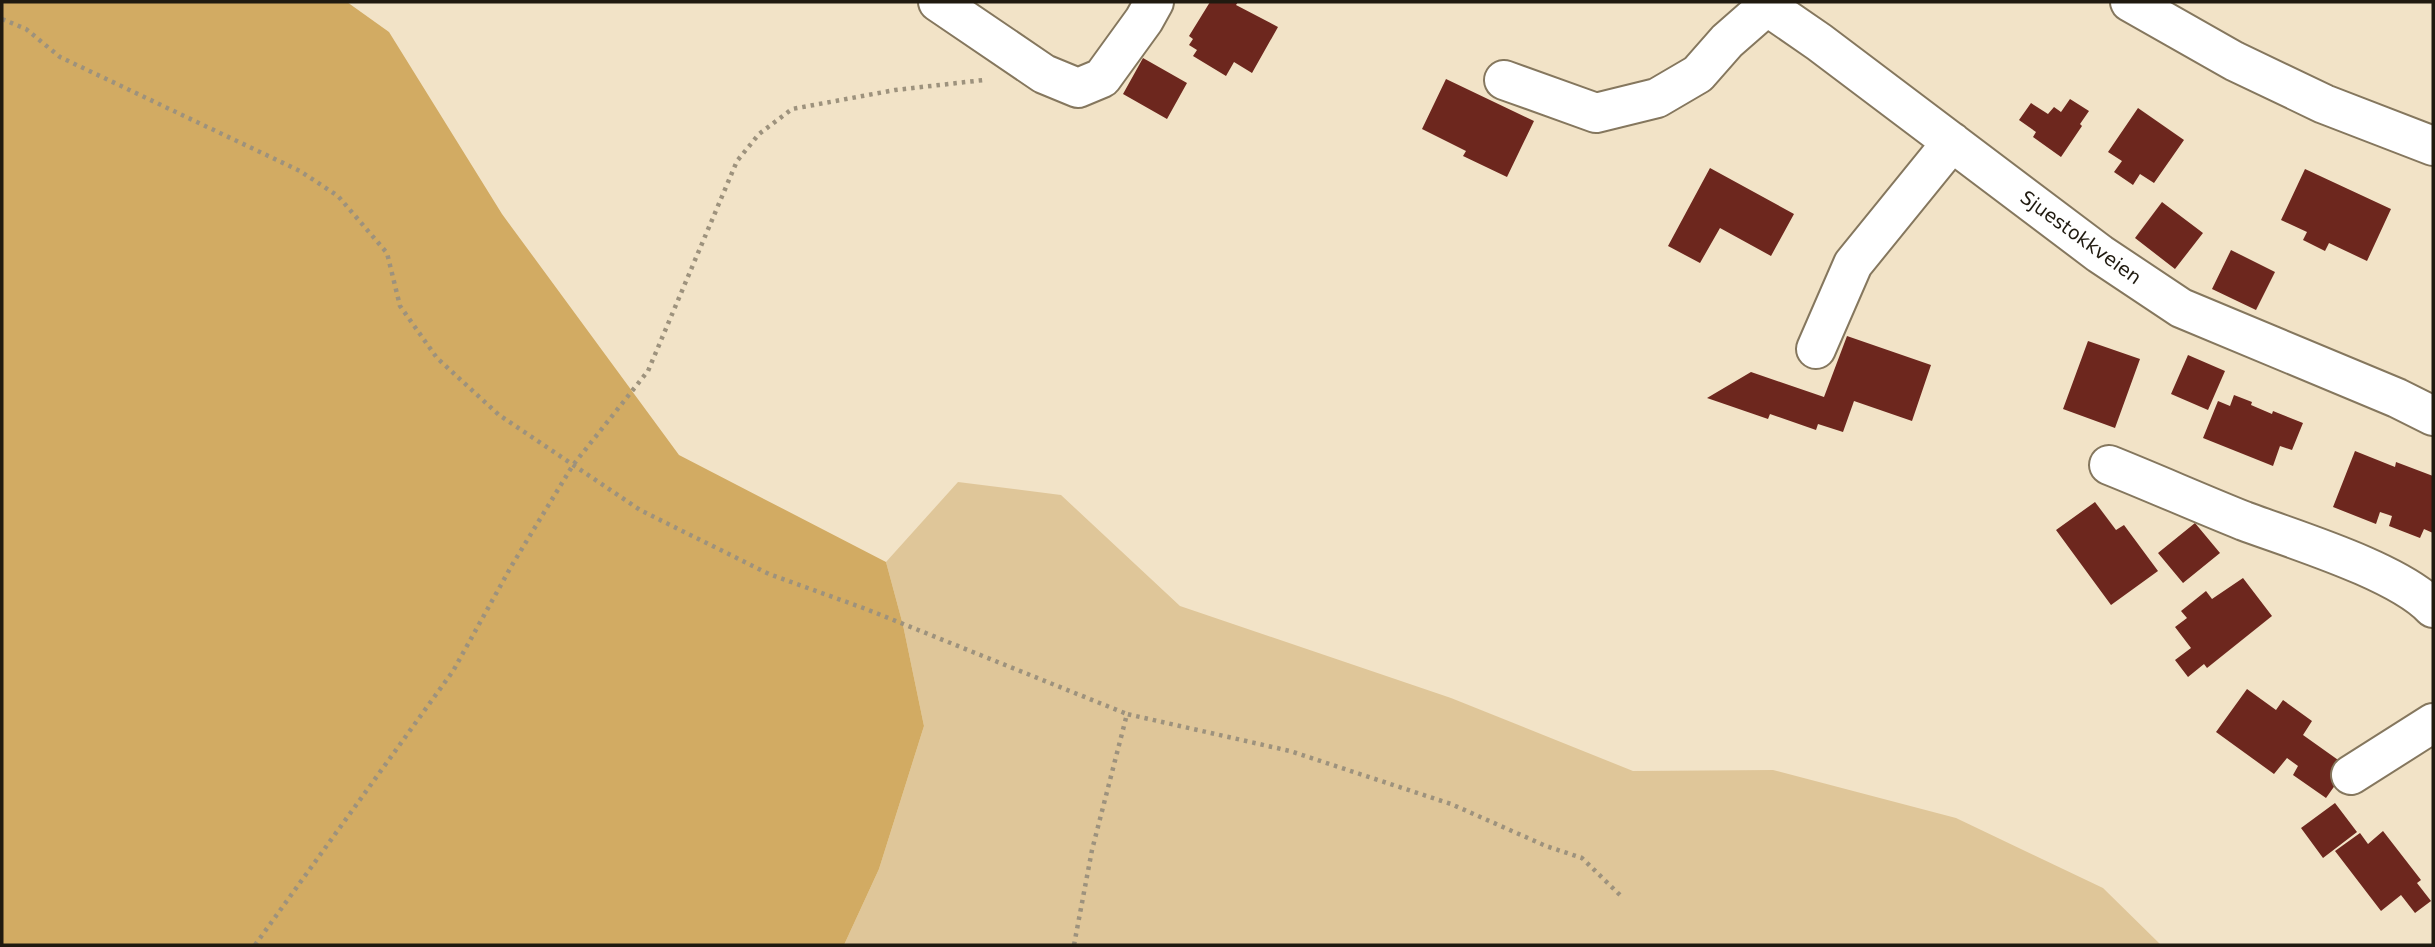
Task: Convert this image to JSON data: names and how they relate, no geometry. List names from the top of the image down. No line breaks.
{"streets":{"street":["Sjuestokkveien"]}}
